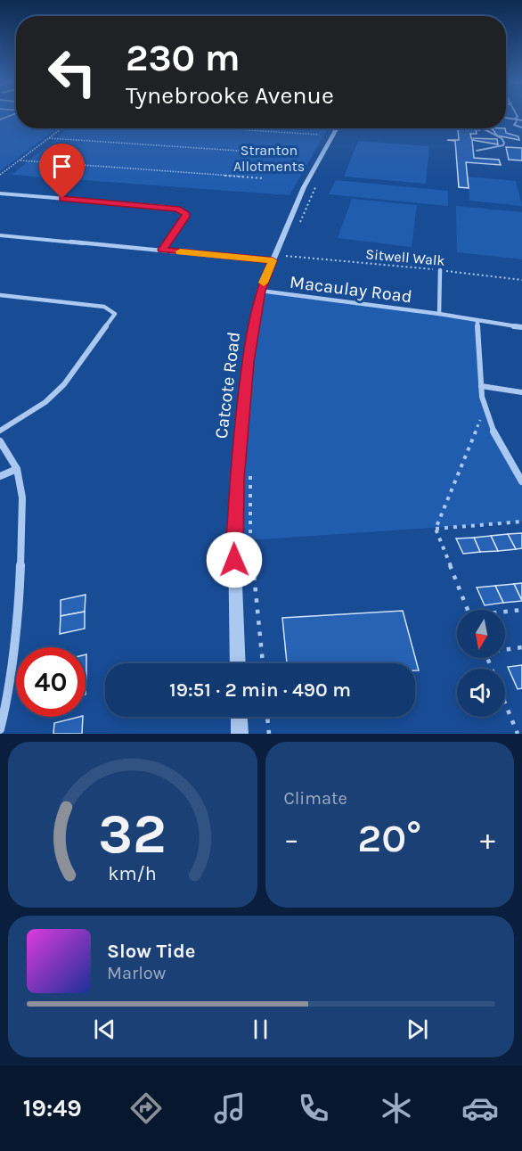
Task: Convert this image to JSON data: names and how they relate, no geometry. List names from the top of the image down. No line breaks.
{"streets":{"street":["Macaulay Road","Catcote Road"],"path":["Sitwell Walk"]},"crossings":[["Macaulay Road","Catcote Road"]],"parks":["Stranton Allotments"],"north":"bottom","page":{"turn":["230 m","Tynebrooke Avenue"],"limit":"40","trip":"19:51 · 2 min · 490 m","tile":"Climate","heat":["−","20°","+"],"song":["Slow Tide","Marlow"],"tabs":"19:49","gauge":["32","km/h"]}}
